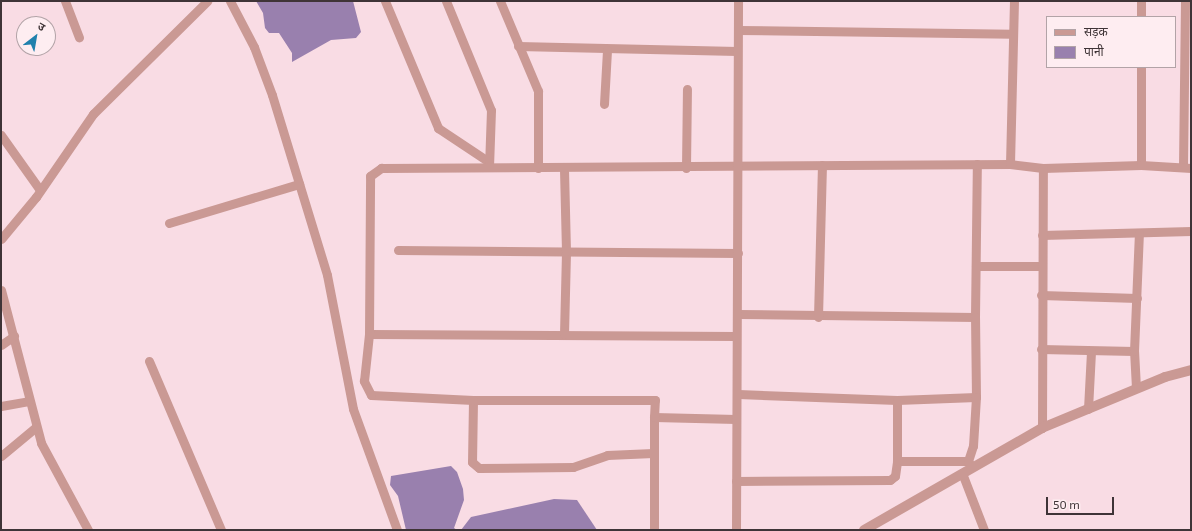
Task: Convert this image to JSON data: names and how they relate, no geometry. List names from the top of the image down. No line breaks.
{"legend":["सड़क","पानी"],"scale_bar":"50 m","north":"top right"}
